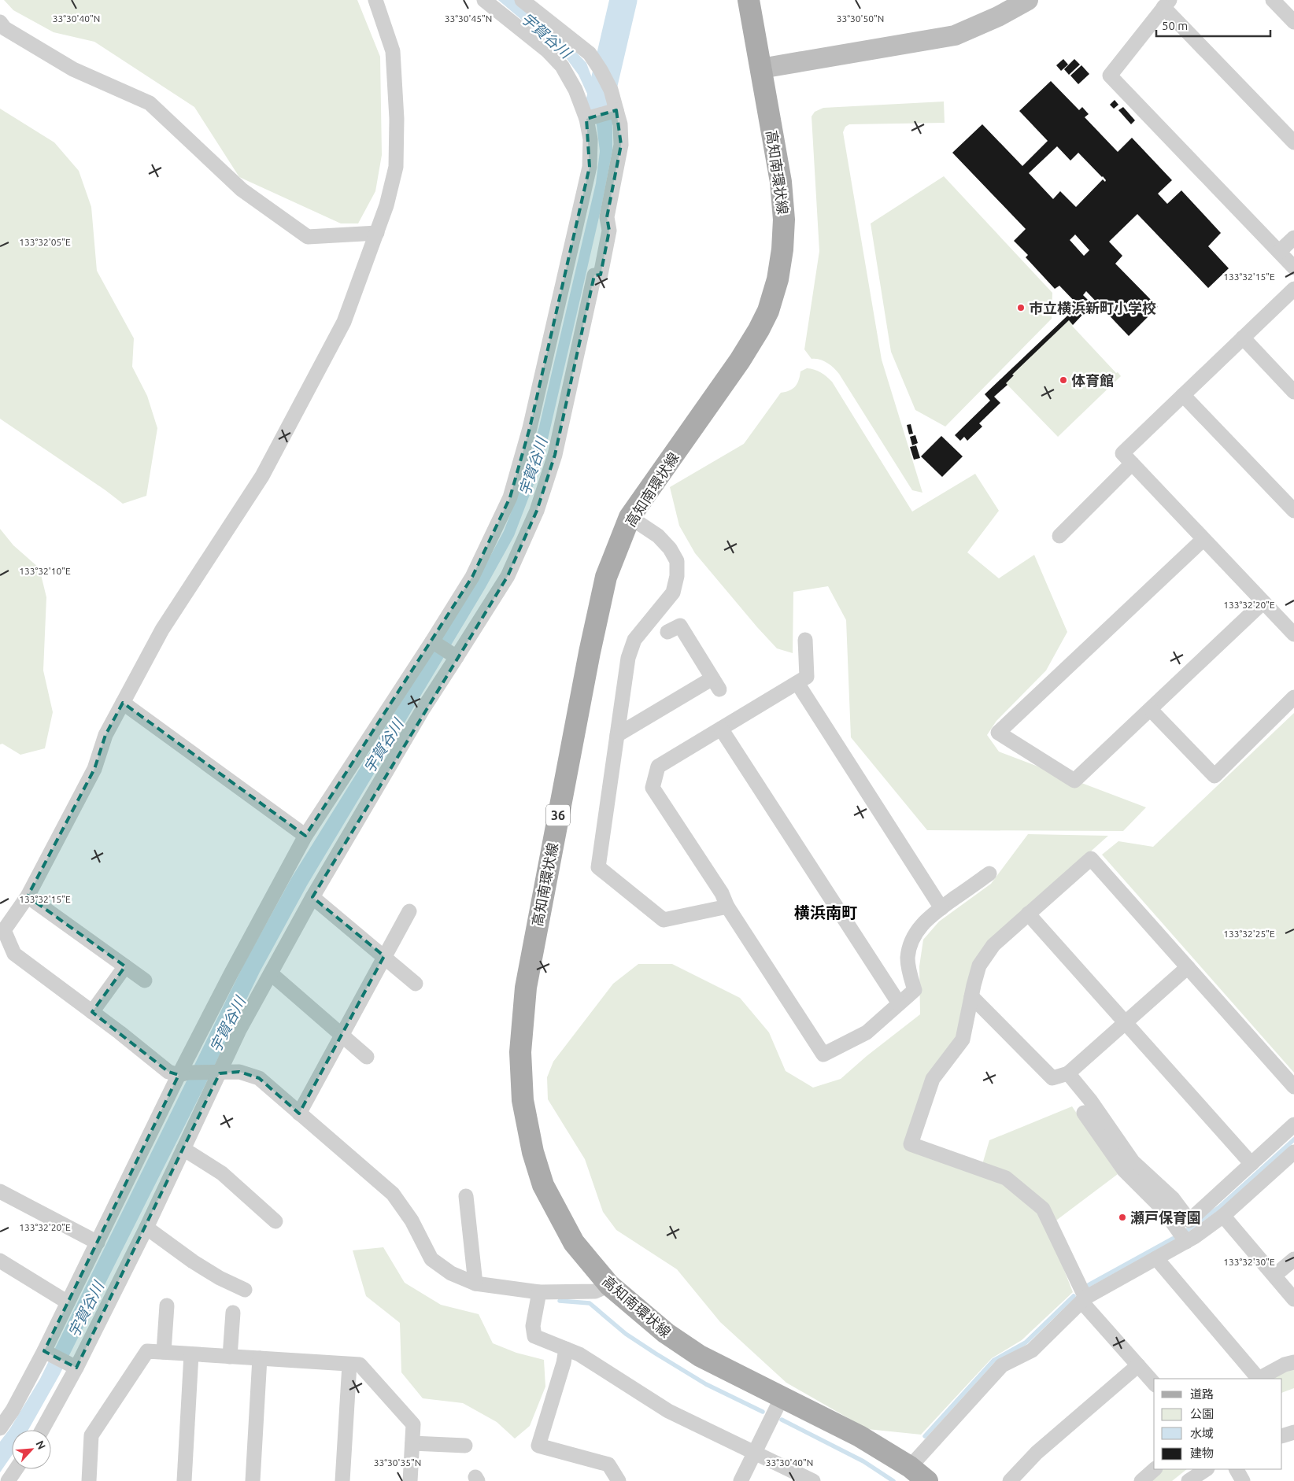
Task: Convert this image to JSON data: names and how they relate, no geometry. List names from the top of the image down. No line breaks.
{"streets":{"main road":["高知南環状線","36"]},"districts":["横浜南町"],"water":["宇賀谷川"],"places":["市立横浜新町小学校","体育館","瀬戸保育園"],"legend":["道路","公園","水域","建物"],"scale_bar":"50 m","north":"top right","coordinates":["33°30'40\"N","33°30'45\"N","33°30'50\"N","133°32'05\"E","133°32'15\"E","133°32'10\"E","133°32'20\"E","133°32'25\"E","133°32'30\"E","33°30'35\"N"]}
